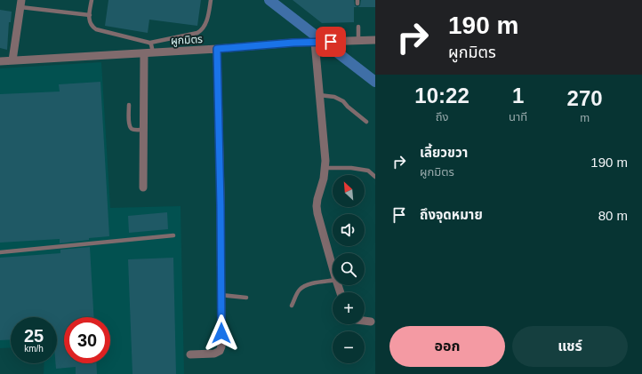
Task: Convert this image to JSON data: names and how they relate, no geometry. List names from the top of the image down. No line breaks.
{"streets":{"street":["ผูกมิตร"]},"north":"top left","page":{"turn":["190 m","ผูกมิตร"],"eta":["10:22","ถึง","1","นาที","270","m"],"list":[{"name":"เลี้ยวขวา","note":"ผูกมิตร","value":"190 m"},{"name":"ถึงจุดหมาย","value":"80 m"}],"map_buttons":["+","−"],"speed":"25 km/h","limit":"30","buttons":["ออก","แชร์"]}}
